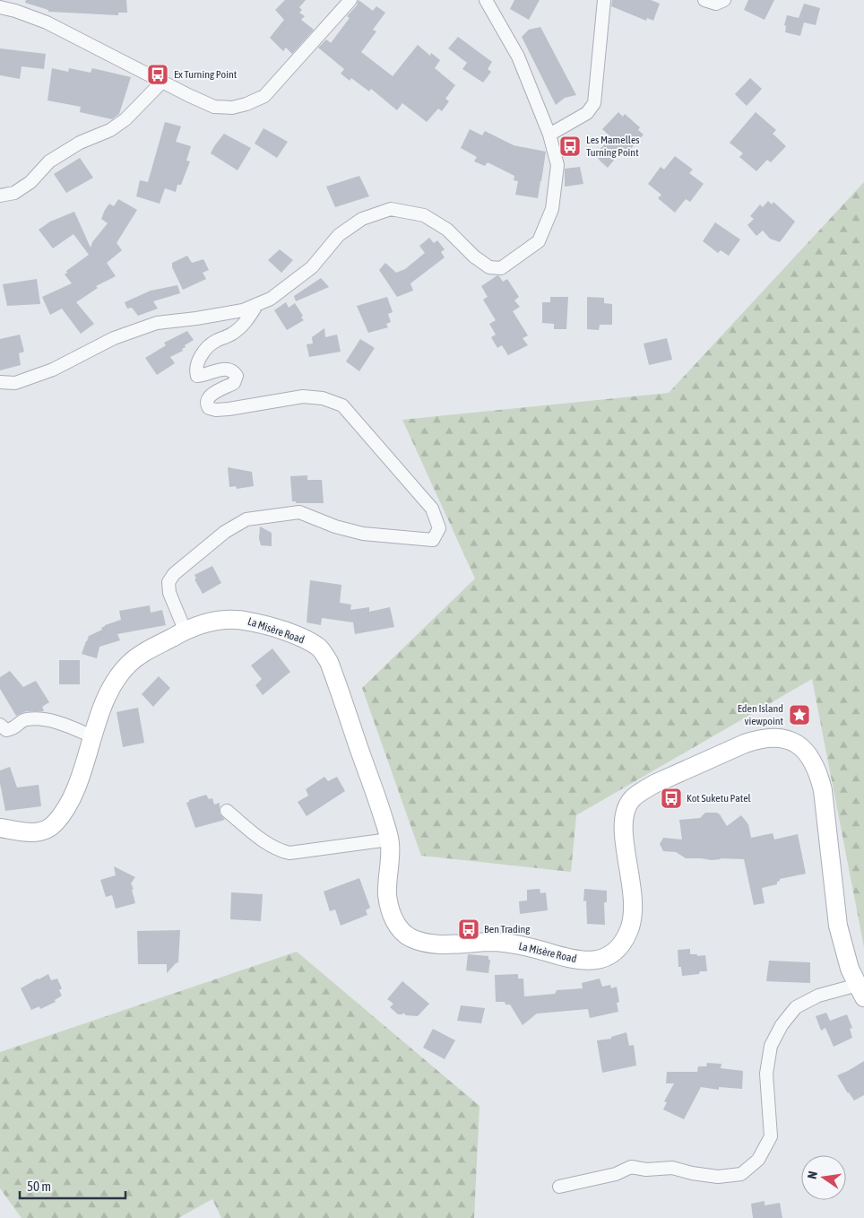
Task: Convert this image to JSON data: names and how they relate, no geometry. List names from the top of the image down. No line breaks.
{"streets":{"main road":["La Misère Road"]},"places":{"bus stop":["Ex Turning Point","Les Mamelles Turning Point","Kot Suketu Patel","Ben Trading"],"place":["Eden Island viewpoint"]},"scale_bar":"50 m","north":"left"}
